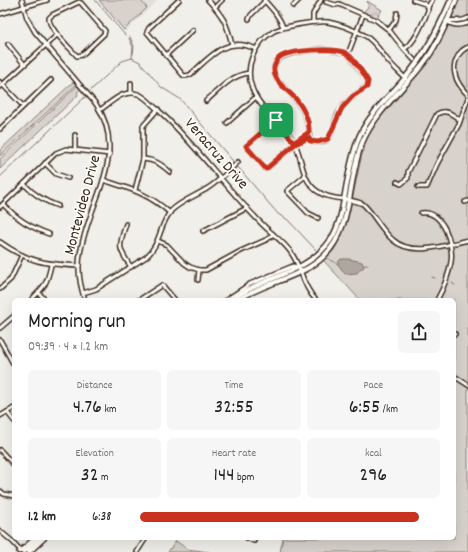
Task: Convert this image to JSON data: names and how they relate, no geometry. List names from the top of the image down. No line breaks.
{"streets":{"street":["Veracruz Drive","Montevideo Drive"]},"page":{"heading":["Morning run","09:39 · 4 × 1.2 km"],"stats":[["Distance","4.76 km"],["Time","32:55"],["Pace","6:55 /km"],["Elevation","32 m"],["Heart rate","144 bpm"],["kcal","296"]],"list":[{"name":"1.2 km","note":"6:38"}]}}
